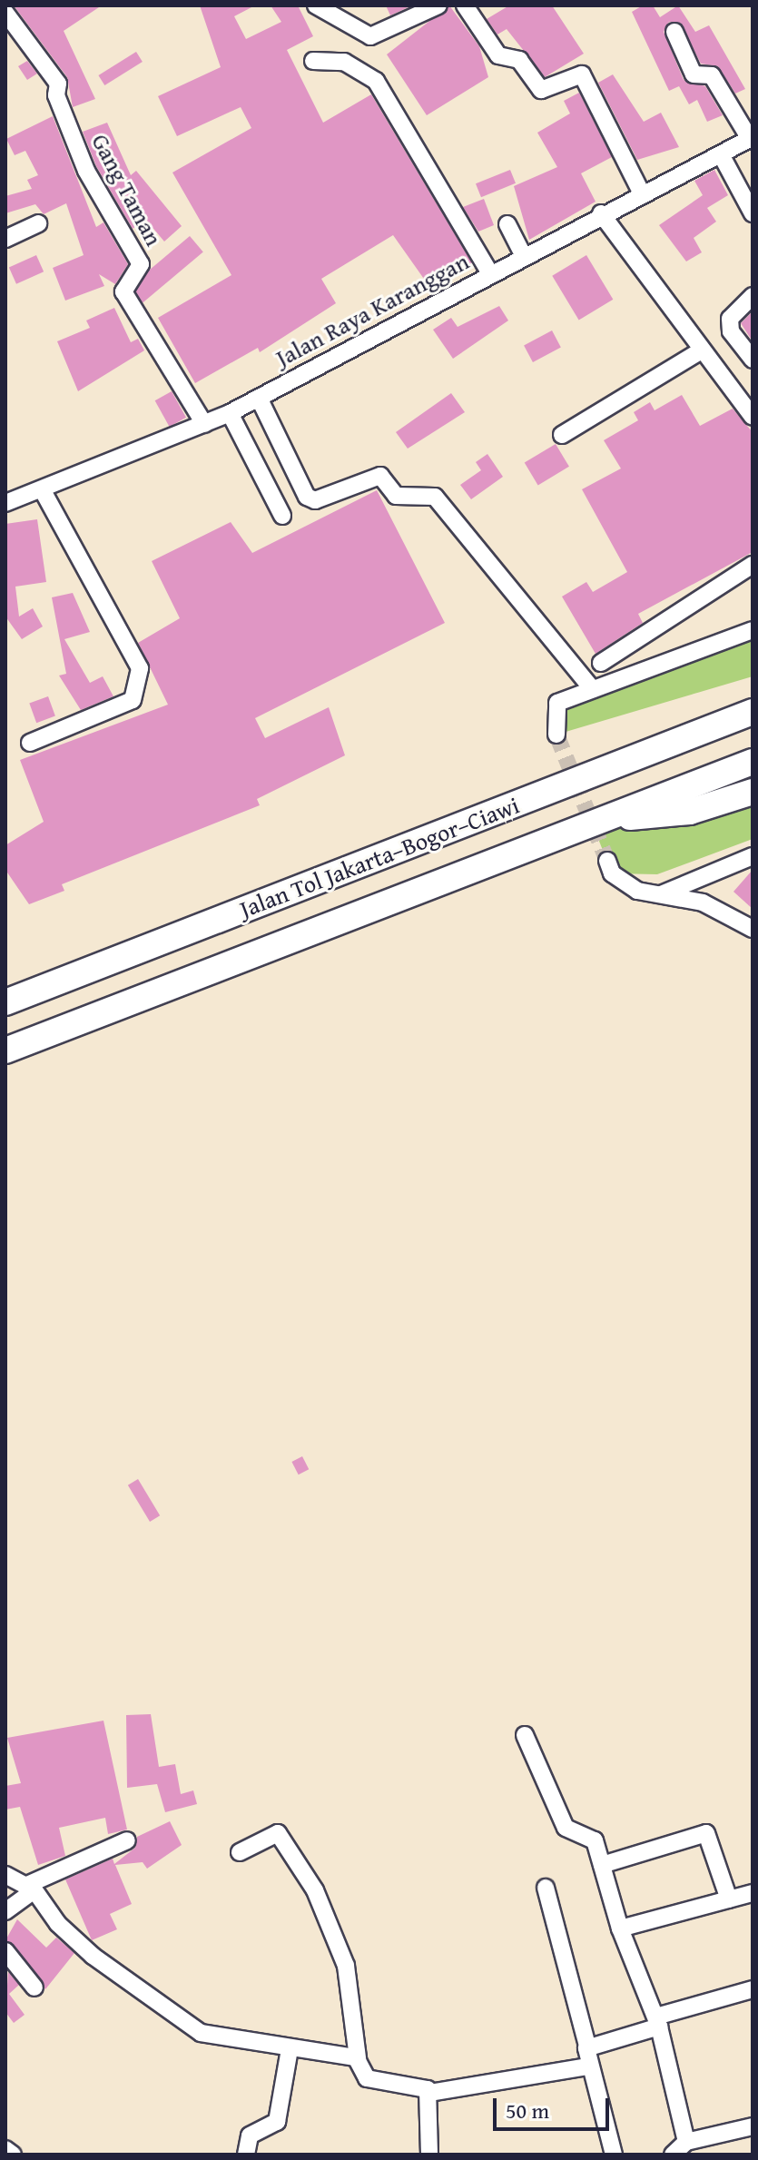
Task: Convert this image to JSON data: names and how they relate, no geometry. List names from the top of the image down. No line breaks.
{"streets":{"highway":["Jalan Tol Jakarta–Bogor–Ciawi"],"street":["Gang Taman","Jalan Raya Karanggan"]},"crossings":[["Gang Taman","Jalan Raya Karanggan"]],"scale_bar":"50 m"}
